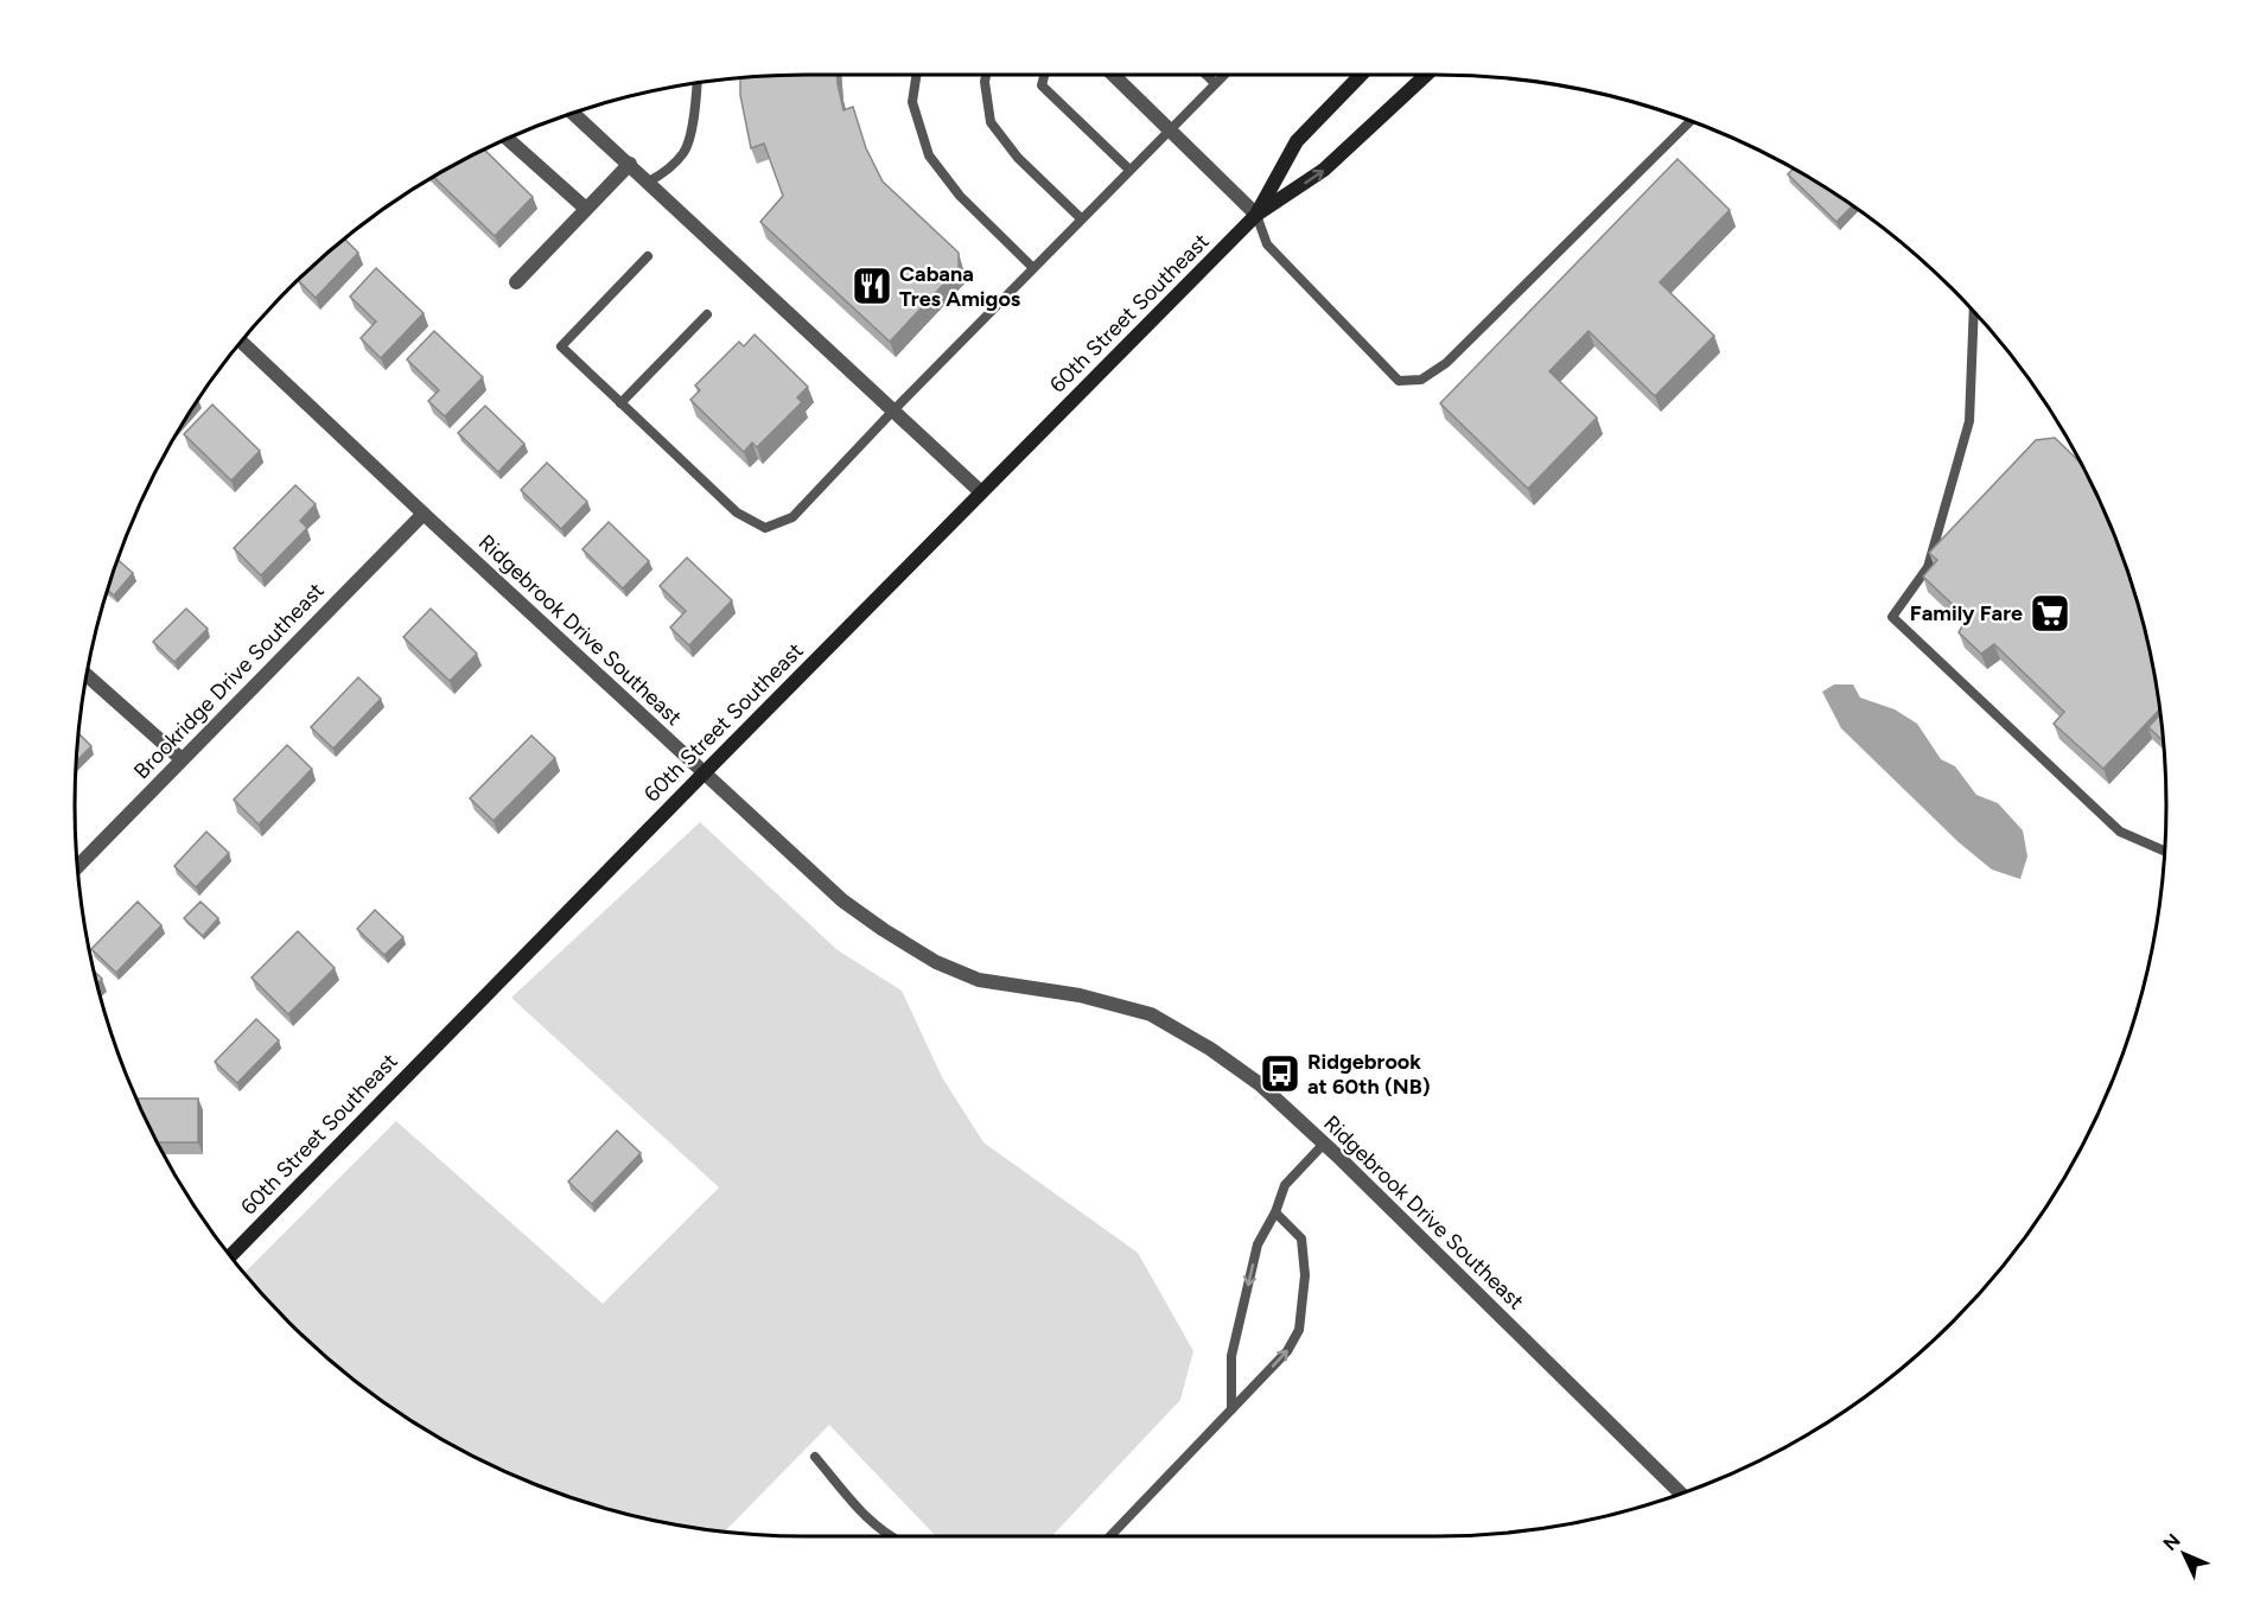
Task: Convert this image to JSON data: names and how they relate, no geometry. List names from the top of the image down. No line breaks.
{"streets":{"main road":["60th Street Southeast"],"street":["Ridgebrook Drive Southeast","Brookridge Drive Southeast"]},"crossings":[["60th Street Southeast","Ridgebrook Drive Southeast"],["Ridgebrook Drive Southeast","Brookridge Drive Southeast"]],"places":{"restaurant":["Cabana Tres Amigos"],"supermarket":["Family Fare"],"bus stop":["Ridgebrook at 60th (NB)"]},"north":"top left"}
